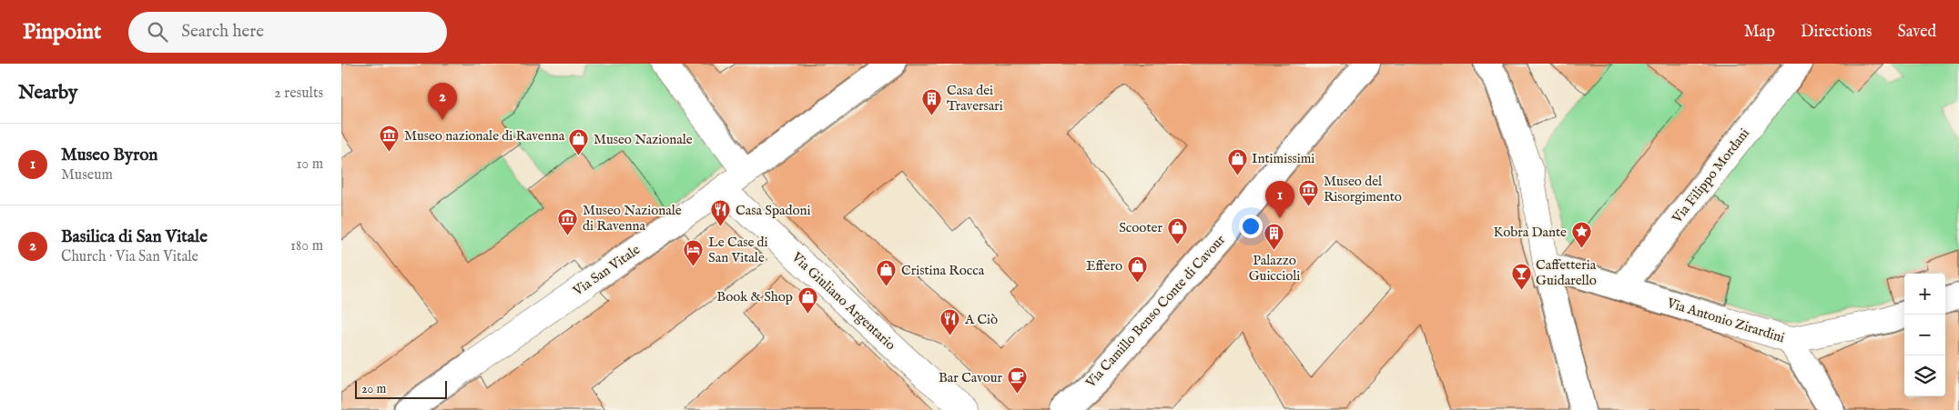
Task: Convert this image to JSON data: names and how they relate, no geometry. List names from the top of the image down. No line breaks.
{"streets":{"street":["Via Filippo Mordani","Via San Vitale","Via Giuliano Argentario","Via Camillo Benso Conte di Cavour","Via Antonio Zirardini"]},"crossings":[["Via Filippo Mordani","Via Antonio Zirardini"],["Via San Vitale","Via Giuliano Argentario"]],"places":{"building":["Casa dei Traversari","Palazzo Guiccioli"],"museum":["Museo nazionale di Ravenna","Museo del Risorgimento","Museo Nazionale di Ravenna"],"shop":["Museo Nazionale","Intimissimi","Scooter","Effero","Cristina Rocca","Book & Shop"],"restaurant":["Casa Spadoni","A Ciò"],"place":["Kobra Dante"],"hotel":["Le Case di San Vitale"],"bar":["Caffetteria Guidarello"],"cafe":["Bar Cavour"]},"scale_bar":"20 m","page":{"header":"Pinpoint","search":"Search here","nav":["Map","Directions","Saved"],"heading":["Nearby","2 results"],"pins":["2","1"],"list":[{"mark":"1","name":"Museo Byron","note":"Museum","value":"10 m"},{"mark":"2","name":"Basilica di San Vitale","note":"Church · Via San Vitale","value":"180 m"}],"map_buttons":["+","−"],"scale":"20 m"}}
